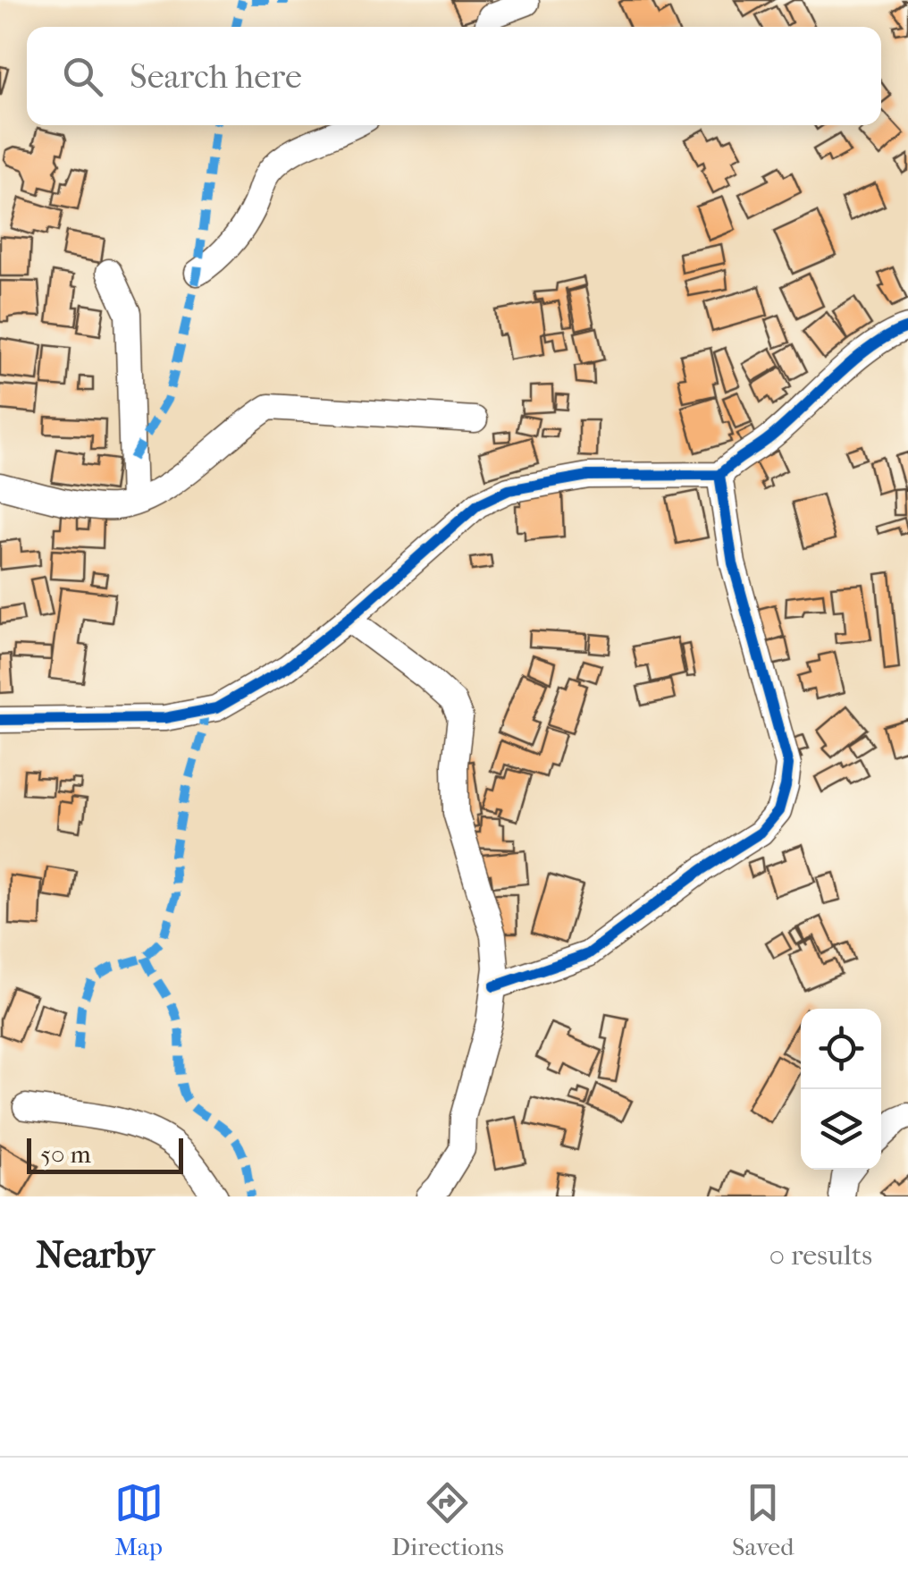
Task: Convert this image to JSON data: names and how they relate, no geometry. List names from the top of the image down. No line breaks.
{"scale_bar":"50 m","page":{"search":"Search here","scale":"50 m","heading":["Nearby","0 results"],"nav":["Map","Directions","Saved"]}}
